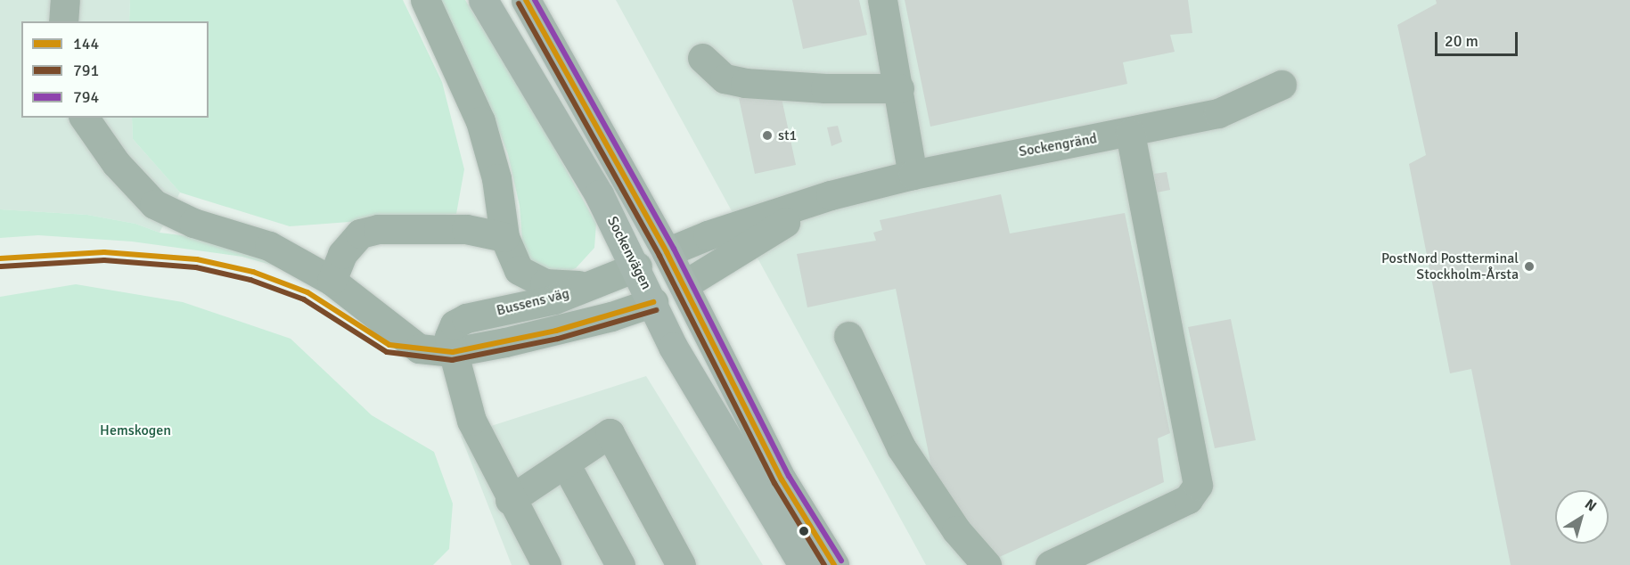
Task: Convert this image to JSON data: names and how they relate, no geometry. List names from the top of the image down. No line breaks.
{"streets":{"main road":["Sockenvägen"],"street":["Sockengränd","Bussens väg"]},"crossings":[["Sockenvägen","Bussens väg"]],"parks":["Hemskogen"],"places":["st1","PostNord Postterminal Stockholm-Årsta"],"lines":["transit line 144","transit line 794","transit line 791"],"legend":["144","791","794"],"scale_bar":"20 m","north":"top right"}
